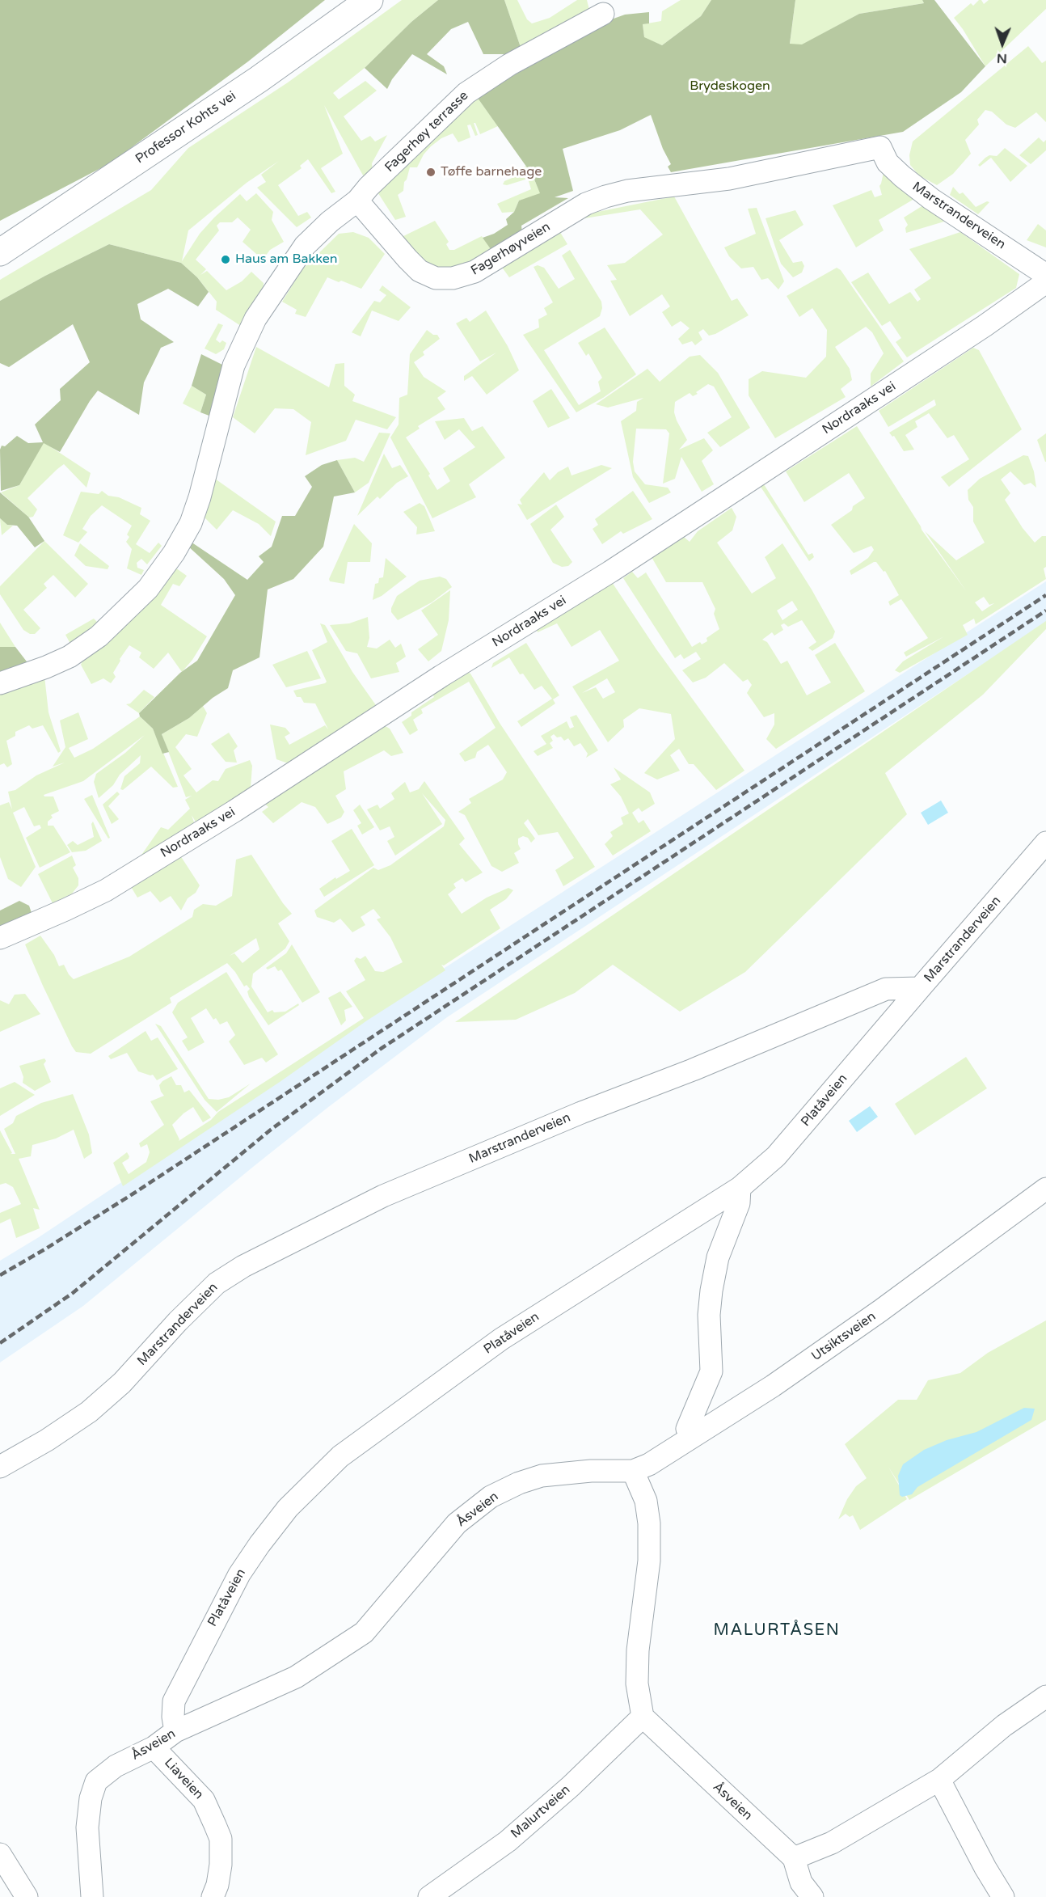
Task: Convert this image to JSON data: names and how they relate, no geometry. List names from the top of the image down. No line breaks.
{"streets":{"main road":["Professor Kohts vei"],"street":["Fagerhøy terrasse","Marstranderveien","Fagerhøyveien","Nordraaks vei","Platåveien","Utsiktsveien","Åsveien","Liaveien","Malurtveien"]},"crossings":[["Fagerhøy terrasse","Fagerhøyveien"],["Marstranderveien","Fagerhøyveien"],["Marstranderveien","Platåveien"],["Platåveien","Åsveien"],["Utsiktsveien","Åsveien"],["Åsveien","Liaveien"],["Åsveien","Malurtveien"]],"districts":["MALURTÅSEN"],"parks":["Brydeskogen"],"places":["Tøffe barnehage","Haus am Bakken"],"north":"bottom"}
